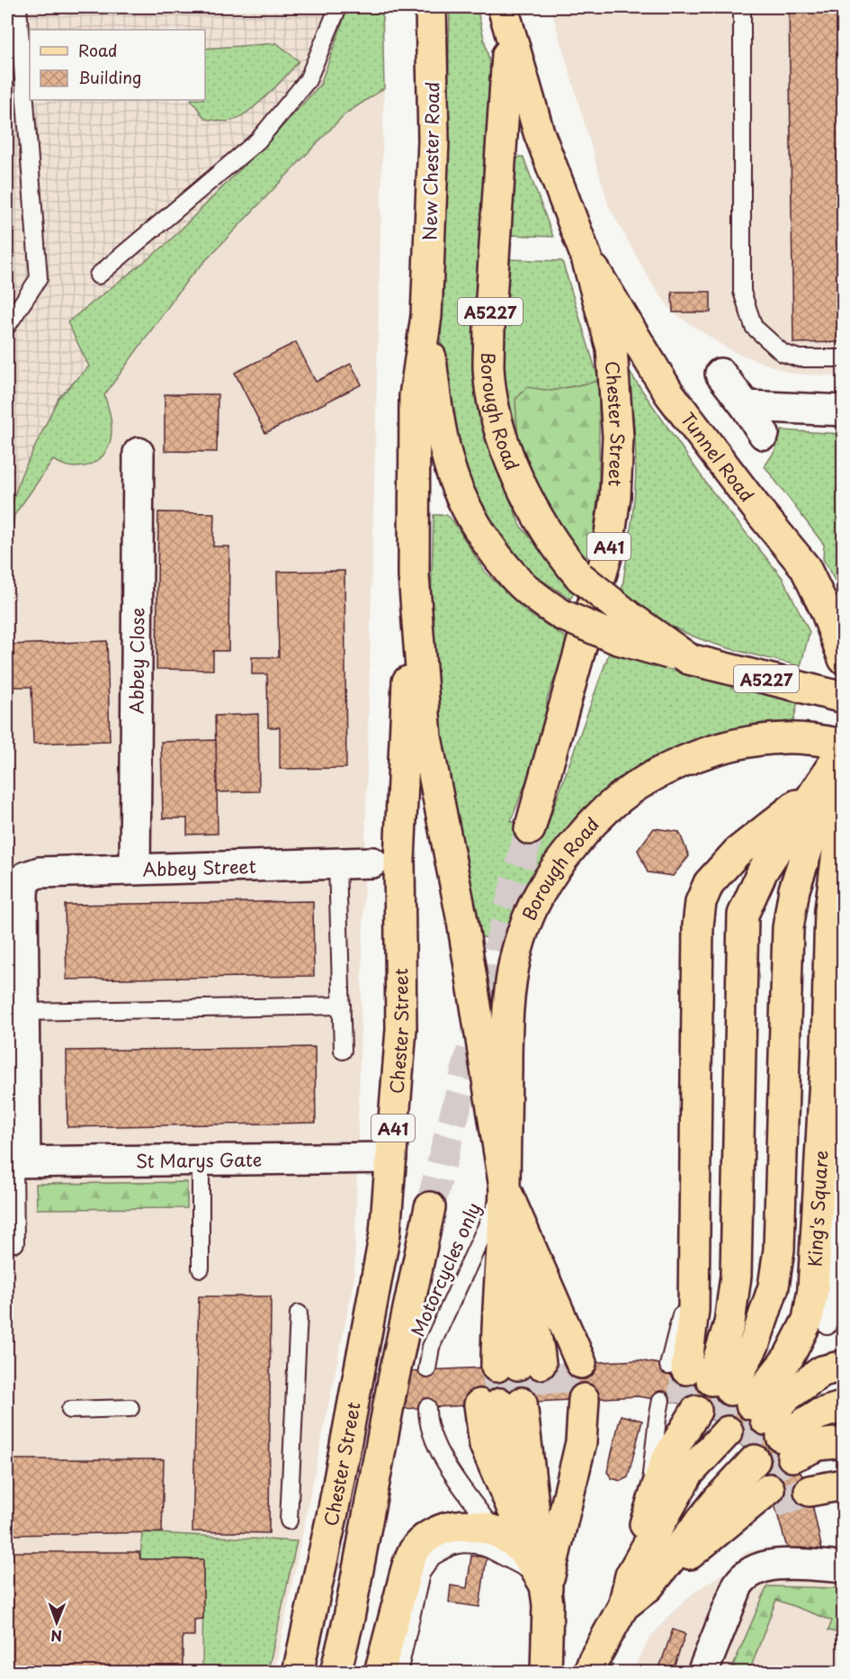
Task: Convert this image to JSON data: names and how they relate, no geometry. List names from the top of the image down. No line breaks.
{"streets":{"main road":["New Chester Road","A5227","Borough Road","Chester Street","Tunnel Road","A41","King's Square"],"street":["Abbey Close","Abbey Street","St Marys Gate"],"lane":["Motorcycles only"]},"crossings":[["New Chester Road","Borough Road"],["New Chester Road","A41"],["Borough Road","Chester Street"],["Borough Road","A41"],["Borough Road","Motorcycles only"],["Chester Street","Tunnel Road"],["Chester Street","A41"],["Chester Street","St Marys Gate"],["Abbey Close","Abbey Street"]],"legend":["Road","Building"],"north":"bottom"}
